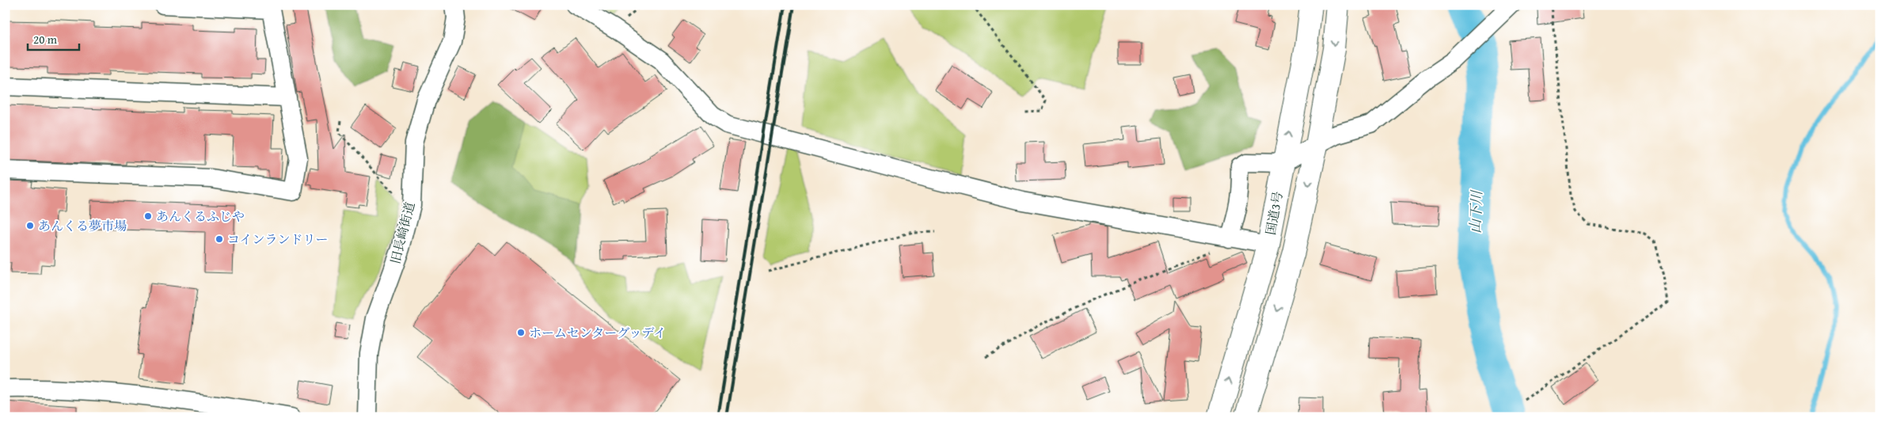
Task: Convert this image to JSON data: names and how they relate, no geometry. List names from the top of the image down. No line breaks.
{"streets":{"highway":["国道3号"],"street":["旧長崎街道"]},"water":["山下川"],"places":["あんくるふじや","あんくる夢市場","コインランドリー","ホームセンターグッデイ"],"scale_bar":"20 m"}
